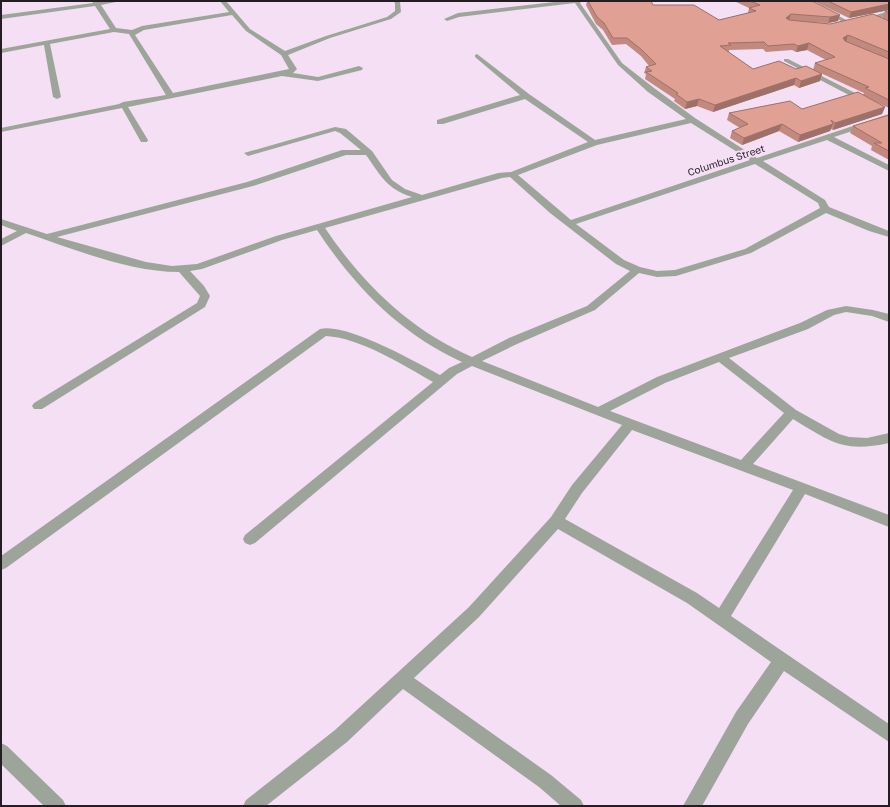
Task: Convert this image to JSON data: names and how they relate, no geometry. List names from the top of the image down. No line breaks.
{"streets":{"street":["Columbus Street"]}}
